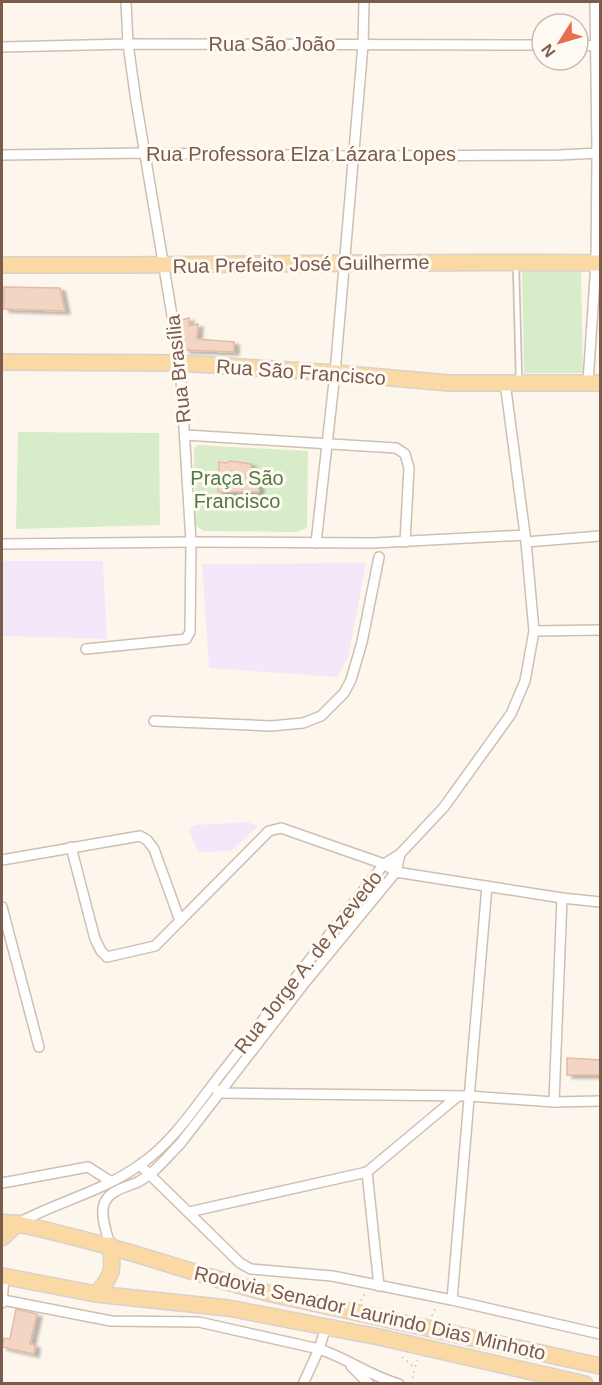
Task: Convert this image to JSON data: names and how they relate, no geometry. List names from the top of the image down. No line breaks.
{"streets":{"main road":["Rua Prefeito José Guilherme","Rua São Francisco","Rodovia Senador Laurindo Dias Minhoto"],"street":["Rua São João","Rua Professora Elza Lázara Lopes","Rua Brasília","Rua Jorge A. de Azevedo"]},"crossings":[["Rua São João","Rua Brasília"],["Rua Professora Elza Lázara Lopes","Rua Brasília"],["Rua Prefeito José Guilherme","Rua Brasília"],["Rua Brasília","Rua São Francisco"],["Rua Jorge A. de Azevedo","Rodovia Senador Laurindo Dias Minhoto"]],"parks":["Praça São Francisco"],"north":"bottom left"}
